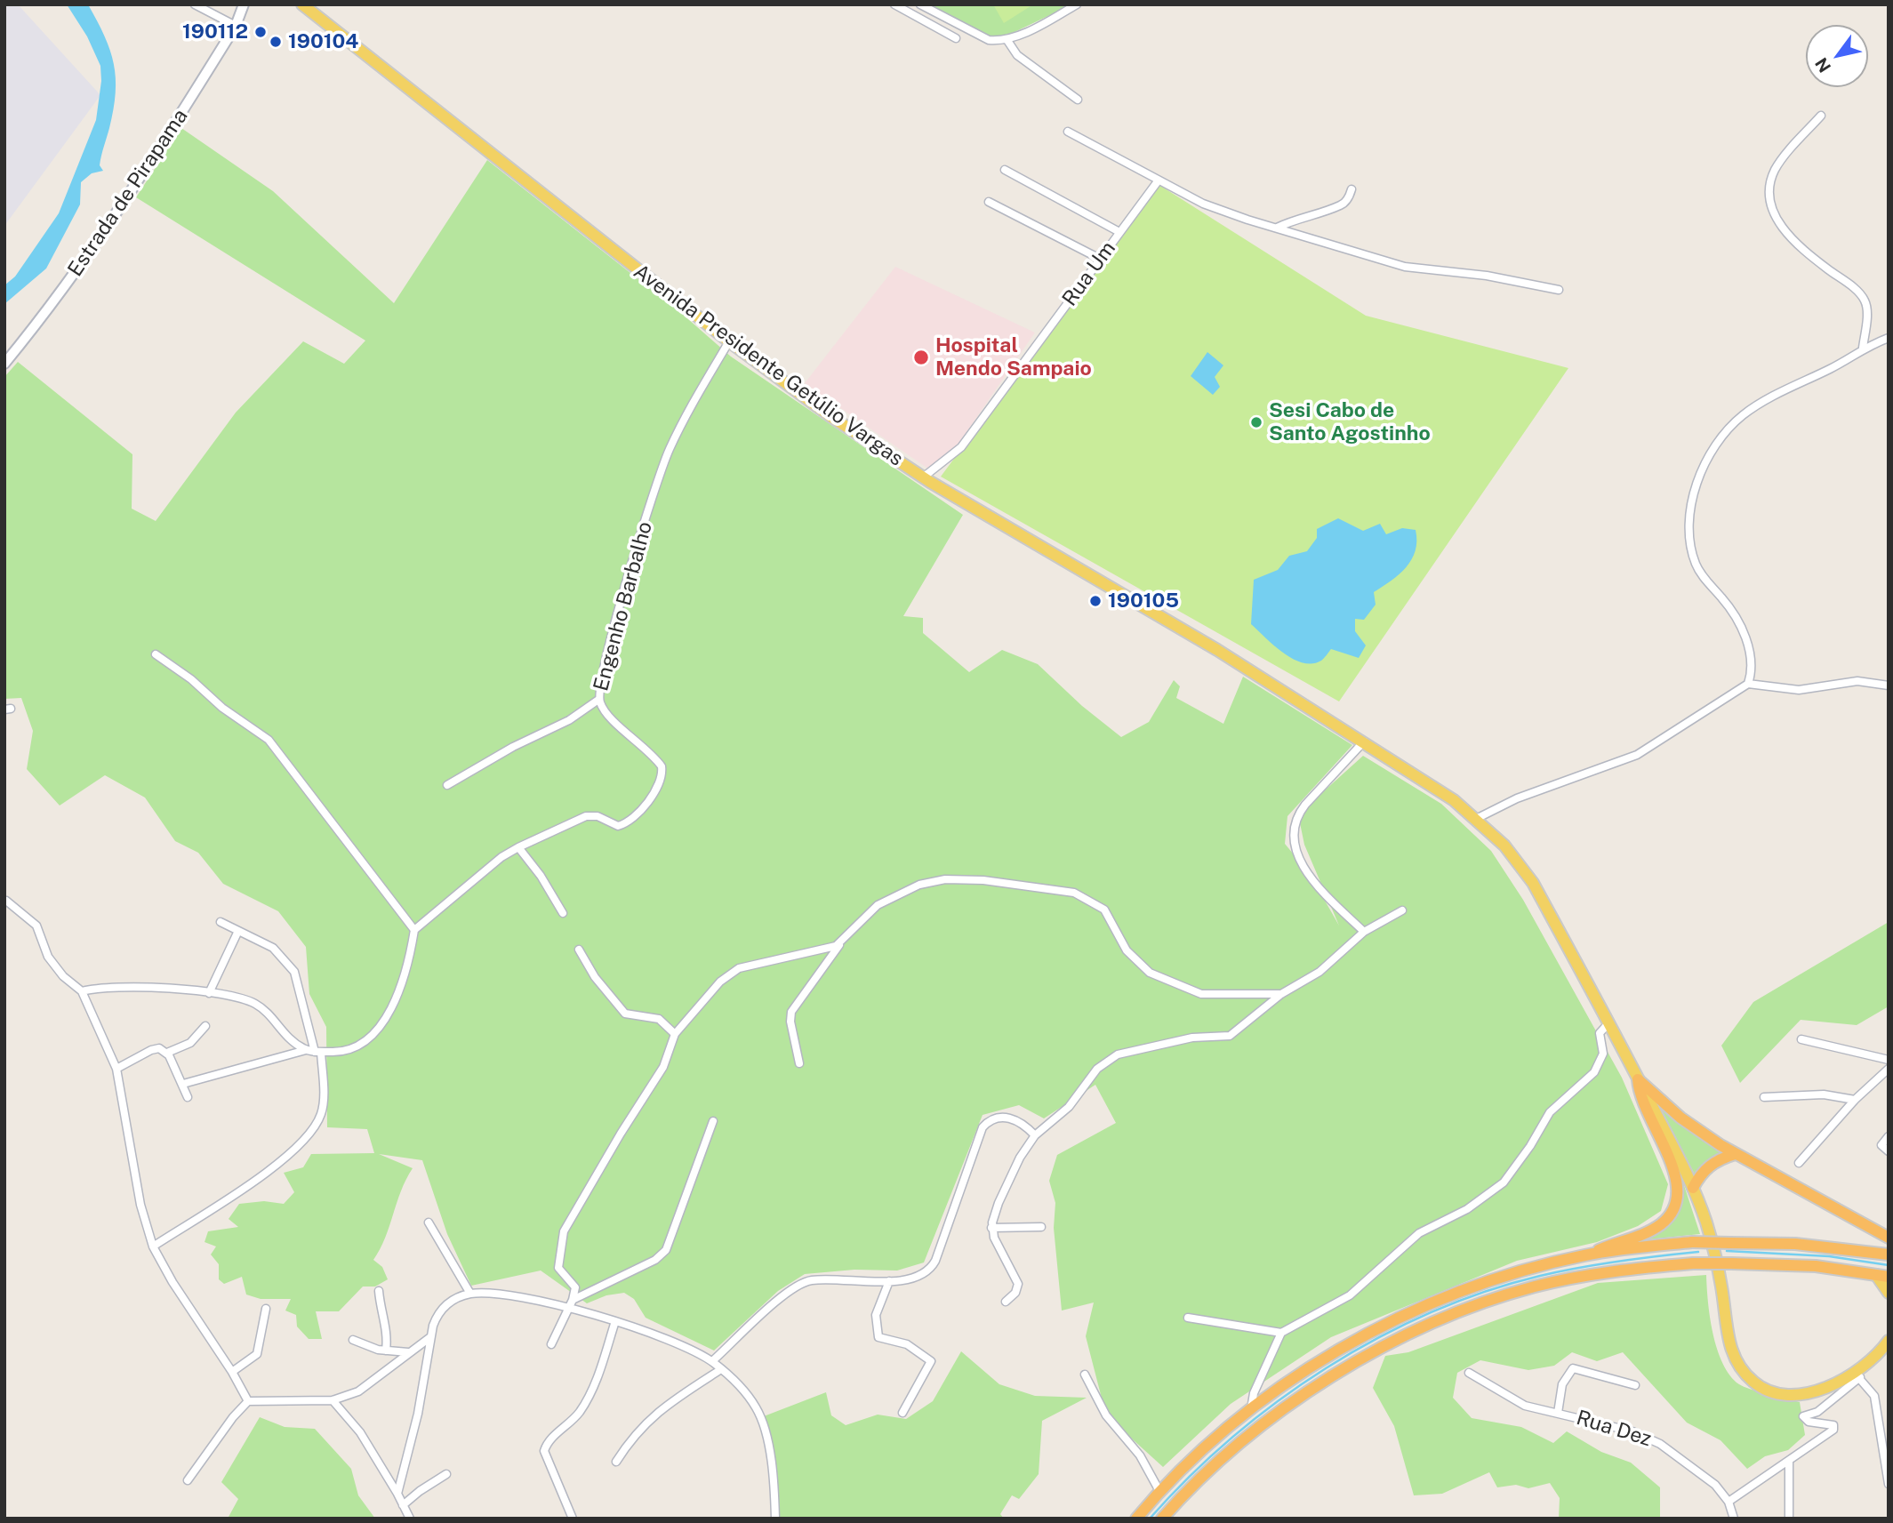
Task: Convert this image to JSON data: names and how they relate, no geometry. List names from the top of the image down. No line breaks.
{"streets":{"main road":["Estrada de Pirapama","Avenida Presidente Getúlio Vargas"],"street":["Rua Um","Engenho Barbalho","Rua Dez"]},"crossings":[["Rua Um","Avenida Presidente Getúlio Vargas"],["Avenida Presidente Getúlio Vargas","Engenho Barbalho"]],"places":["190112","190104","Hospital Mendo Sampaio","Sesi Cabo de Santo Agostinho","190105"],"north":"bottom left"}
